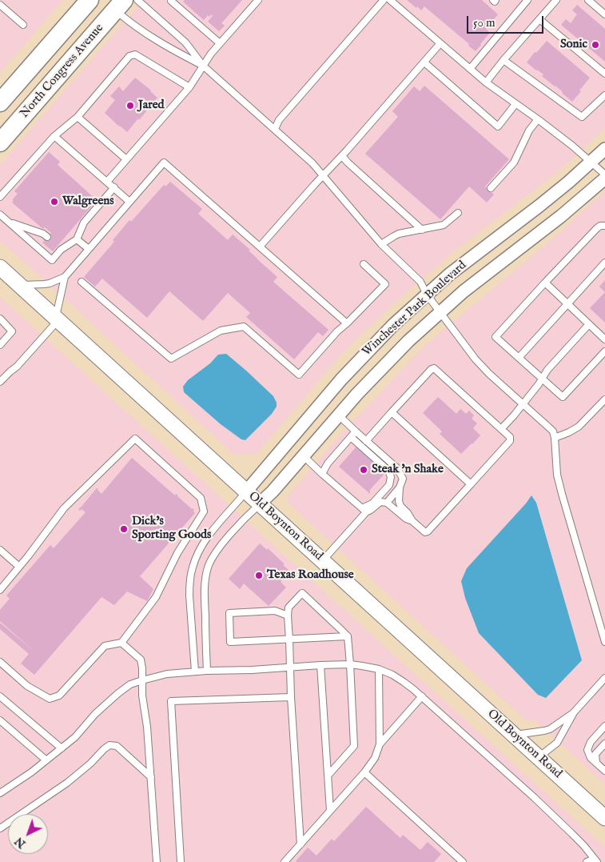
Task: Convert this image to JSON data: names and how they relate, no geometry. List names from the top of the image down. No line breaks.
{"streets":{"main road":["North Congress Avenue"],"street":["Winchester Park Boulevard","Old Boynton Road"]},"crossings":[["Winchester Park Boulevard","Old Boynton Road"]],"places":["Sonic","Jared","Walgreens","Steak 'n Shake","Dick's Sporting Goods","Texas Roadhouse"],"scale_bar":"50 m","north":"bottom left"}
